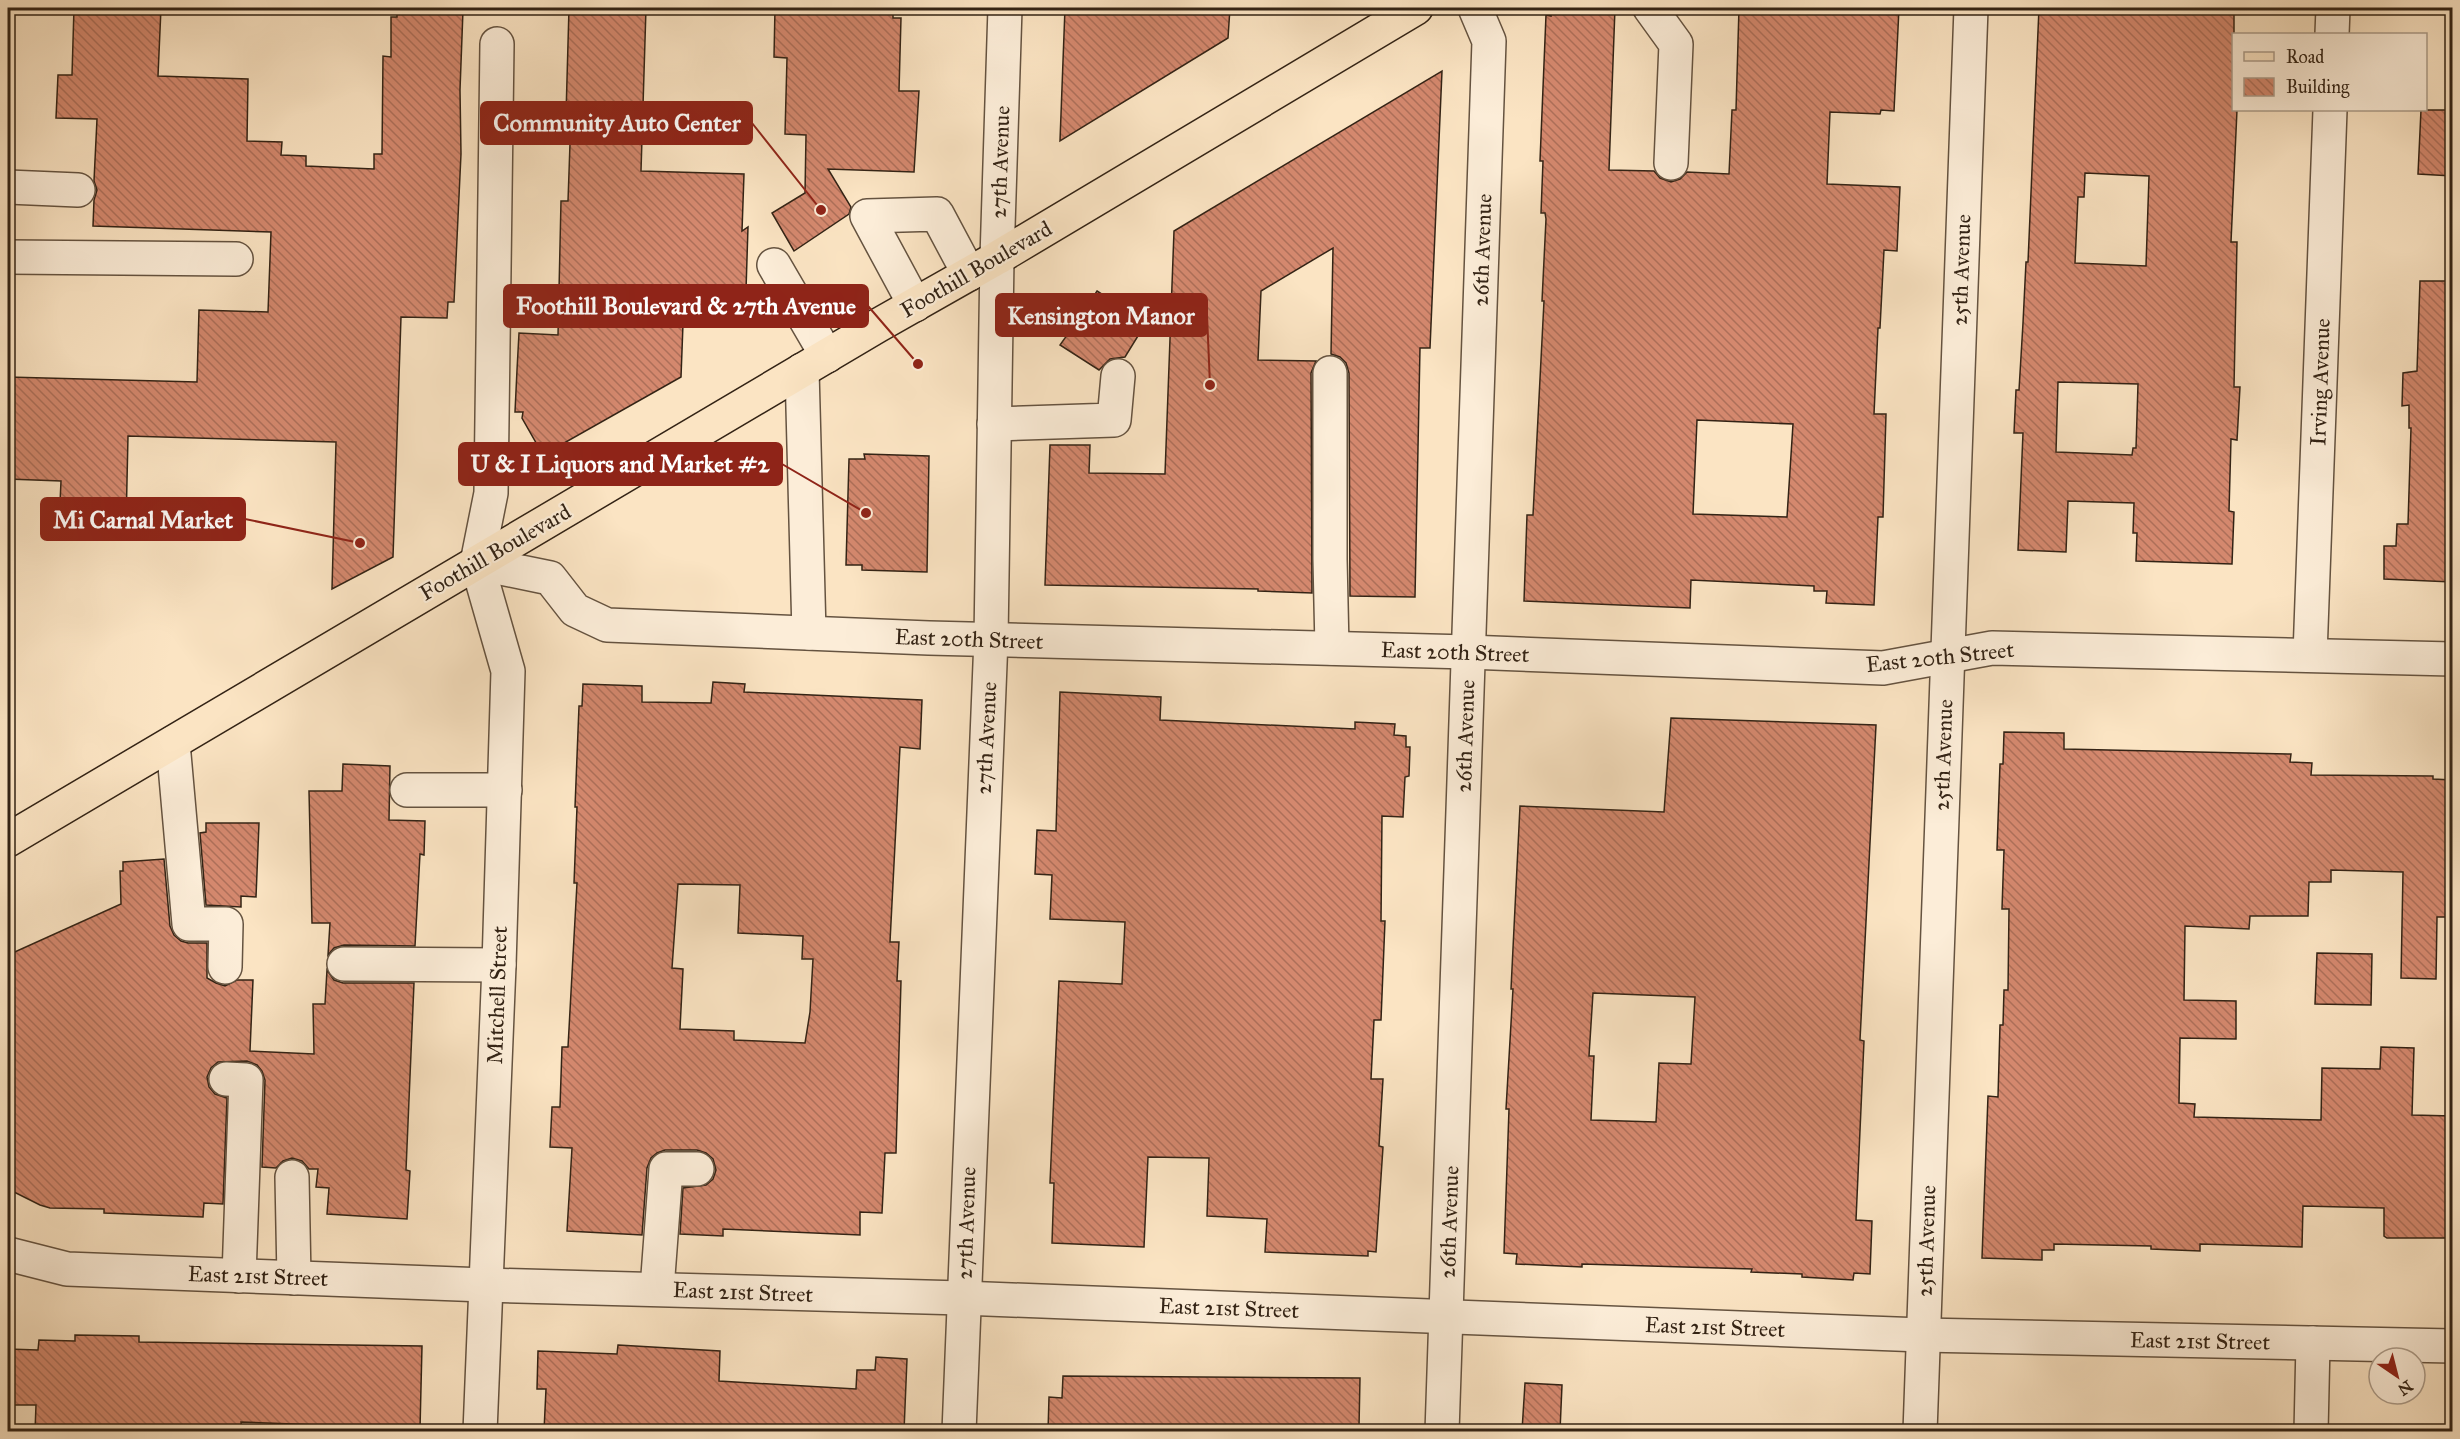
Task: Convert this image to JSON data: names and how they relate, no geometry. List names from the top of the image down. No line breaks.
{"streets":{"main road":["Foothill Boulevard"],"street":["27th Avenue","26th Avenue","25th Avenue","Irving Avenue","East 20th Street","Mitchell Street","East 21st Street"]},"crossings":[["27th Avenue","Foothill Boulevard"],["27th Avenue","East 20th Street"],["27th Avenue","East 21st Street"],["26th Avenue","East 20th Street"],["26th Avenue","East 21st Street"],["Foothill Boulevard","East 20th Street"],["Foothill Boulevard","Mitchell Street"],["25th Avenue","East 20th Street"],["25th Avenue","East 21st Street"],["Irving Avenue","East 20th Street"],["East 20th Street","Mitchell Street"],["Mitchell Street","East 21st Street"]],"places":["Community Auto Center","Foothill Boulevard & 27th Avenue","Kensington Manor","U & I Liquors and Market #2","Mi Carnal Market"],"legend":["Road","Building"],"north":"bottom right"}
